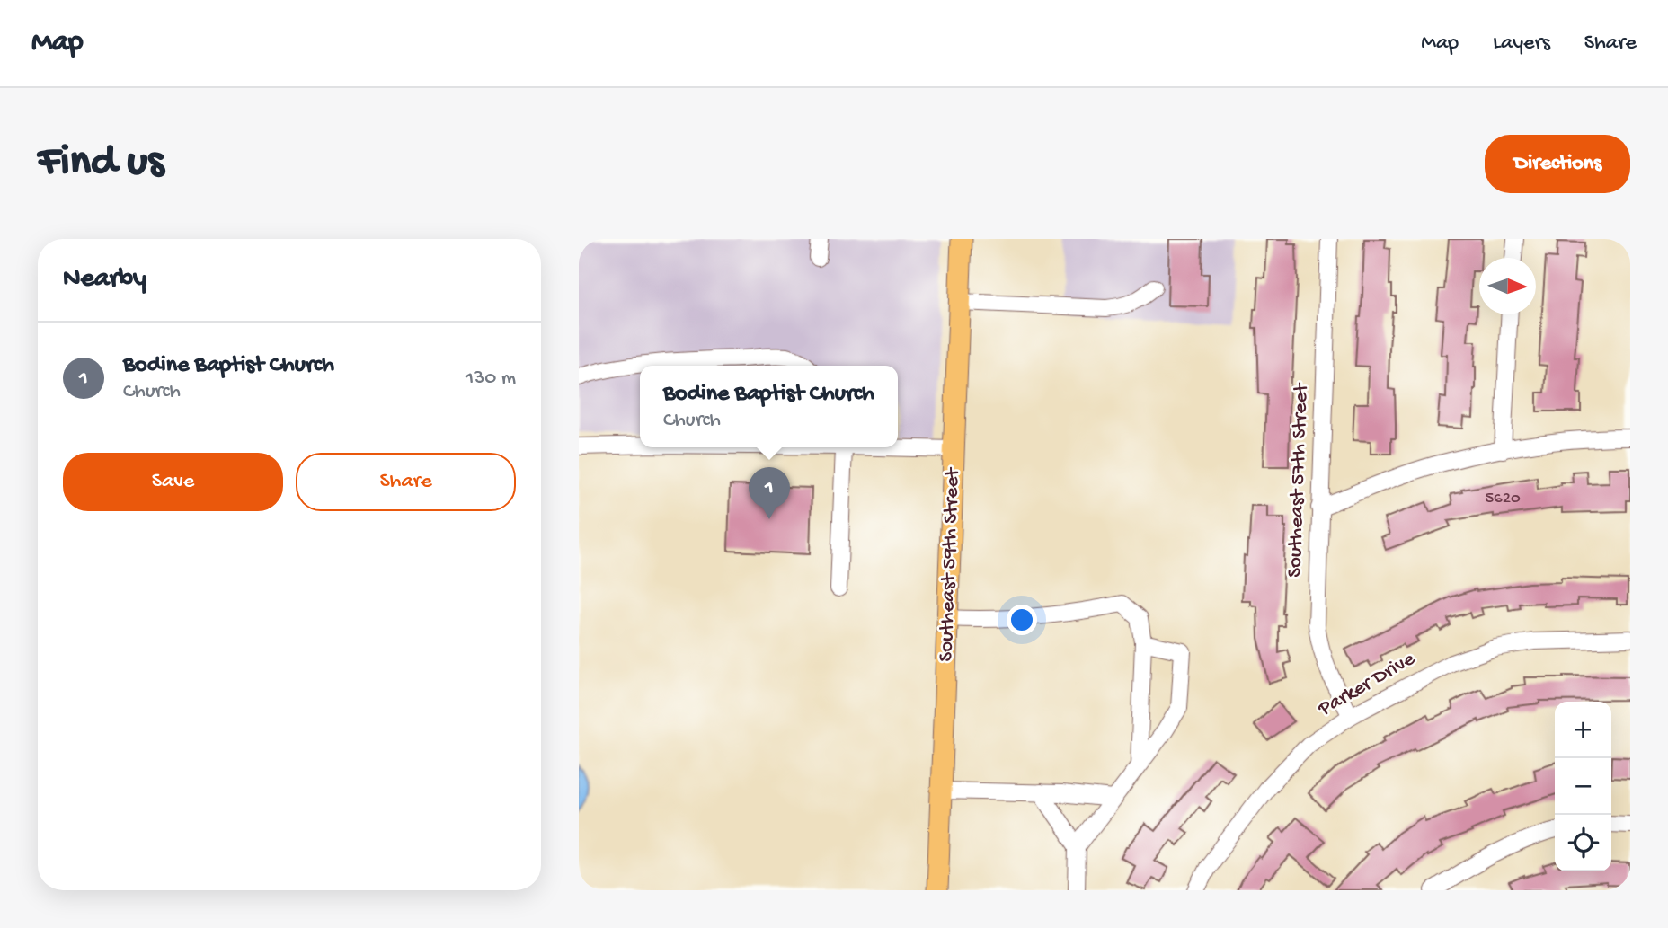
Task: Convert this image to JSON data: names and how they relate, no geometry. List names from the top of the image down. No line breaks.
{"streets":{"main road":["Southeast 59th Street"],"street":["Southeast 57th Street","Parker Drive"]},"crossings":[["Southeast 57th Street","Parker Drive"]],"house_numbers":["5620"],"north":"right","page":{"header":"Map","nav":["Map","Layers","Share"],"buttons":["Directions",["Save","Share"]],"title":"Find us","heading":"Nearby","list":[{"mark":"1","name":"Bodine Baptist Church","note":"Church","value":"130 m"}],"popup":["Bodine Baptist Church","Church"],"pins":"1","map_buttons":["+","−"]}}
